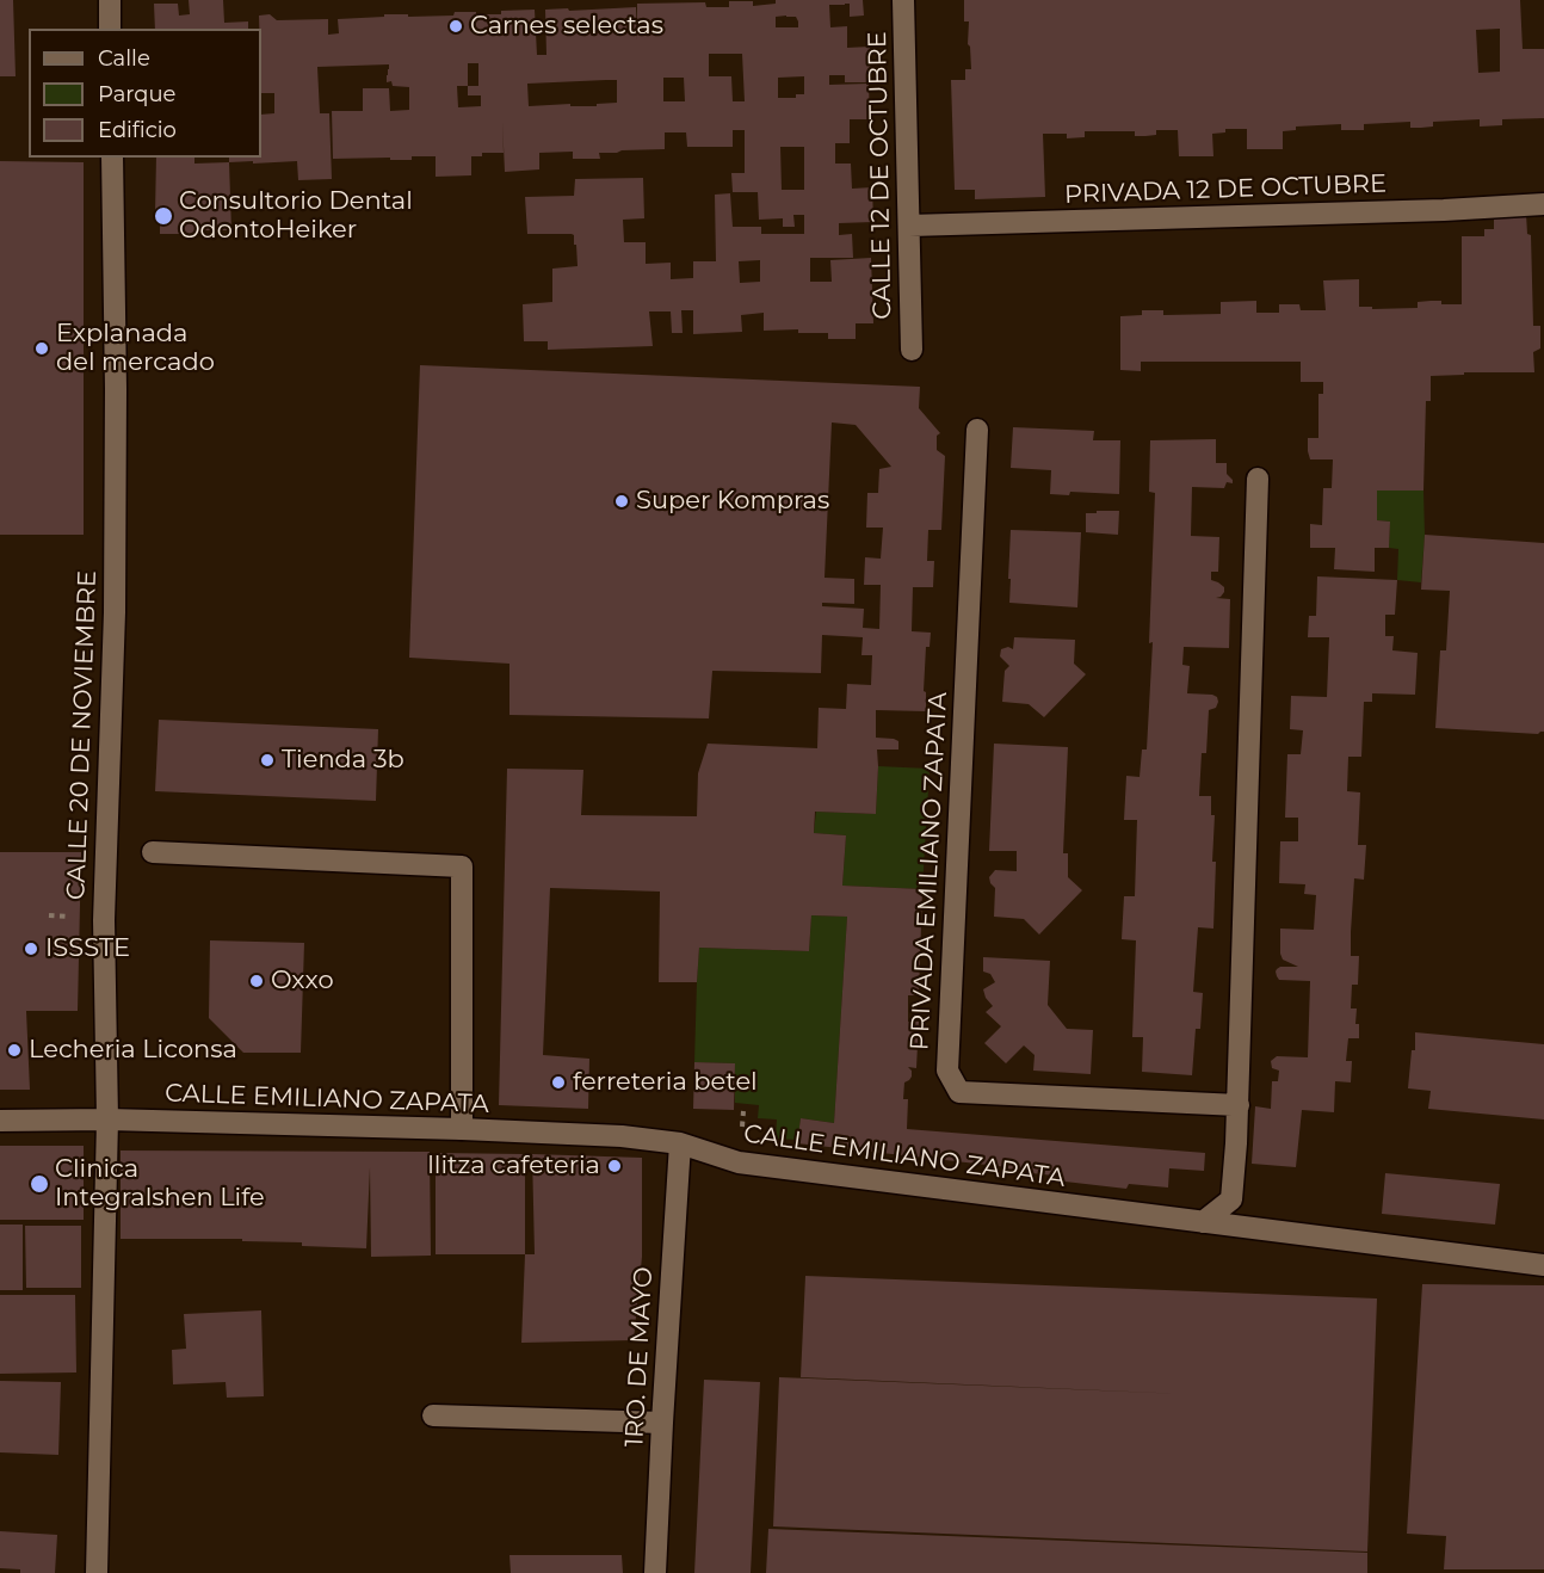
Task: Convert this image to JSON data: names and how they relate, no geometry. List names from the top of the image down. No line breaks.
{"streets":{"street":["CALLE 12 DE OCTUBRE","PRIVADA 12 DE OCTUBRE","CALLE 20 DE NOVIEMBRE","PRIVADA EMILIANO ZAPATA","CALLE EMILIANO ZAPATA","1RO. DE MAYO"]},"crossings":[["CALLE 12 DE OCTUBRE","PRIVADA 12 DE OCTUBRE"],["CALLE 20 DE NOVIEMBRE","CALLE EMILIANO ZAPATA"],["CALLE EMILIANO ZAPATA","1RO. DE MAYO"]],"places":["Carnes selectas","Consultorio Dental OdontoHeiker","Explanada del mercado","Super Kompras","Tienda 3b","ISSSTE","Oxxo","Lecheria Liconsa","ferreteria betel","llitza cafeteria","Clinica Integralshen Life"],"legend":["Calle","Parque","Edificio"]}
